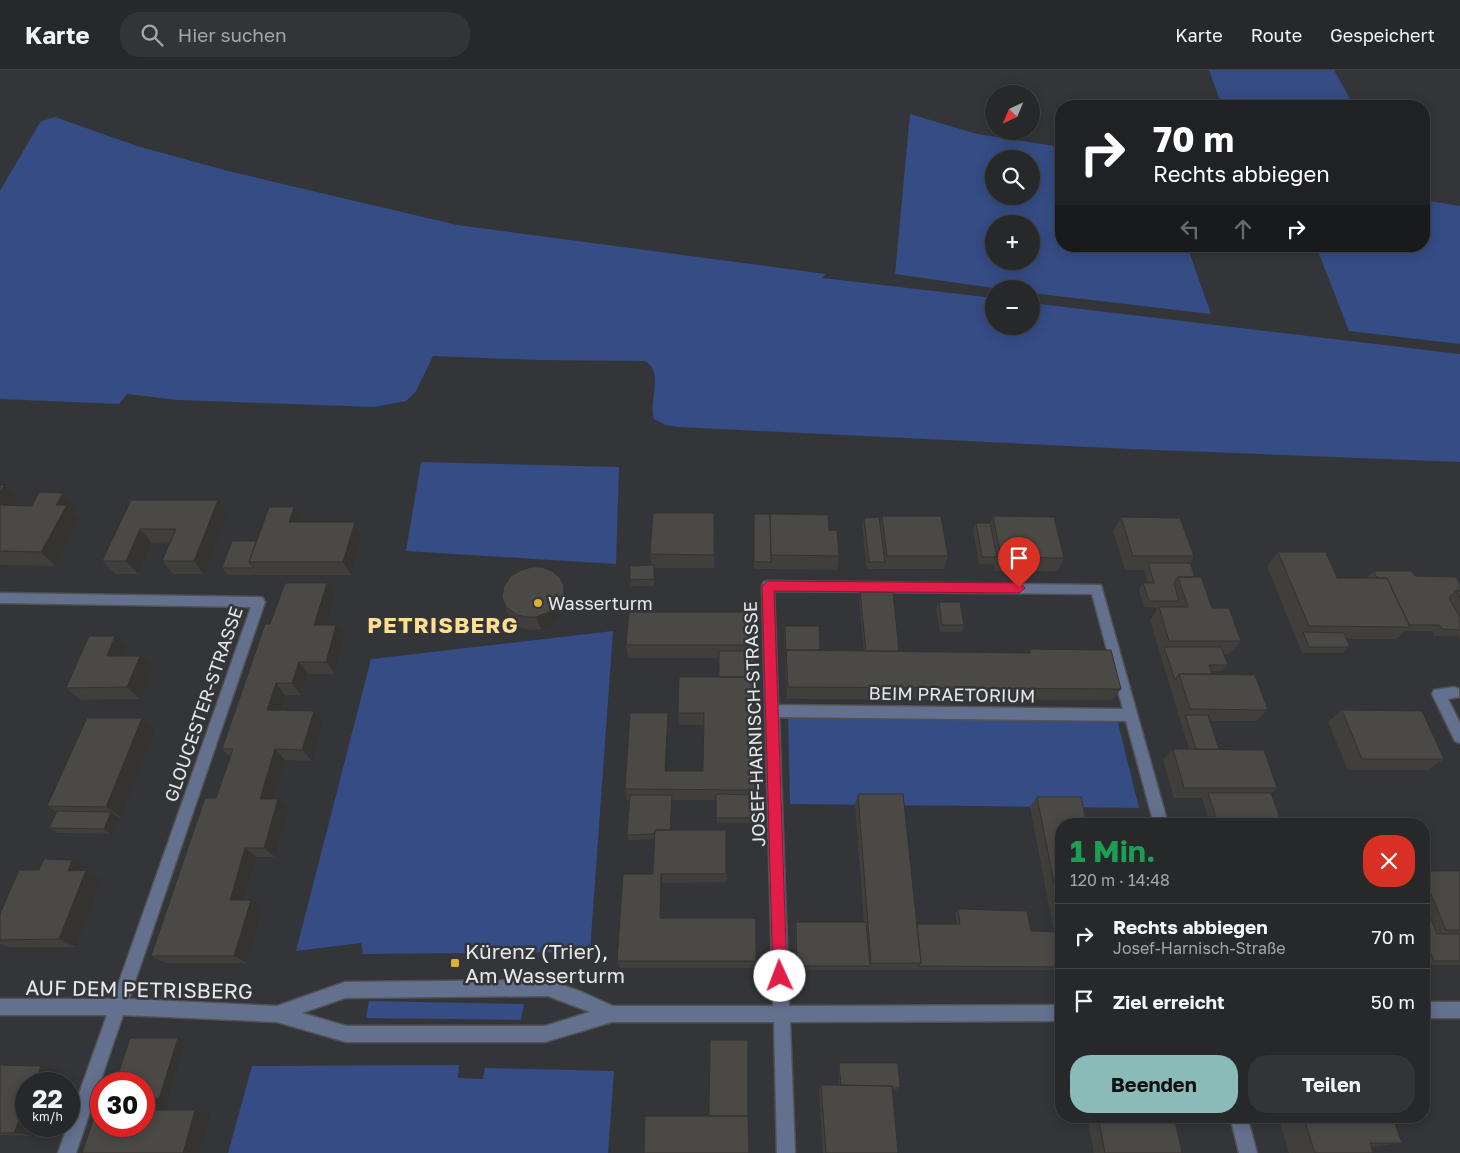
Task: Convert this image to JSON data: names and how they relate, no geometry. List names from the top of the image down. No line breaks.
{"streets":{"street":["BEIM PRAETORIUM","GLOUCESTER-STRASSE","JOSEF-HARNISCH-STRASSE","AUF DEM PETRISBERG"]},"crossings":[["BEIM PRAETORIUM","JOSEF-HARNISCH-STRASSE"],["GLOUCESTER-STRASSE","AUF DEM PETRISBERG"],["JOSEF-HARNISCH-STRASSE","AUF DEM PETRISBERG"]],"districts":["PETRISBERG"],"places":{"other":["Wasserturm"],"transit":["Kürenz (Trier), Am Wasserturm"]},"north":"bottom left","page":{"header":"Karte","search":"Hier suchen","nav":["Karte","Route","Gespeichert"],"map_buttons":["+","−"],"turn":["70 m","Rechts abbiegen"],"heading":["1 Min.","120 m · 14:48"],"list":[{"name":"Rechts abbiegen","note":"Josef-Harnisch-Straße","value":"70 m"},{"name":"Ziel erreicht","value":"50 m"}],"buttons":["Beenden","Teilen"],"speed":"22 km/h","limit":"30"}}
